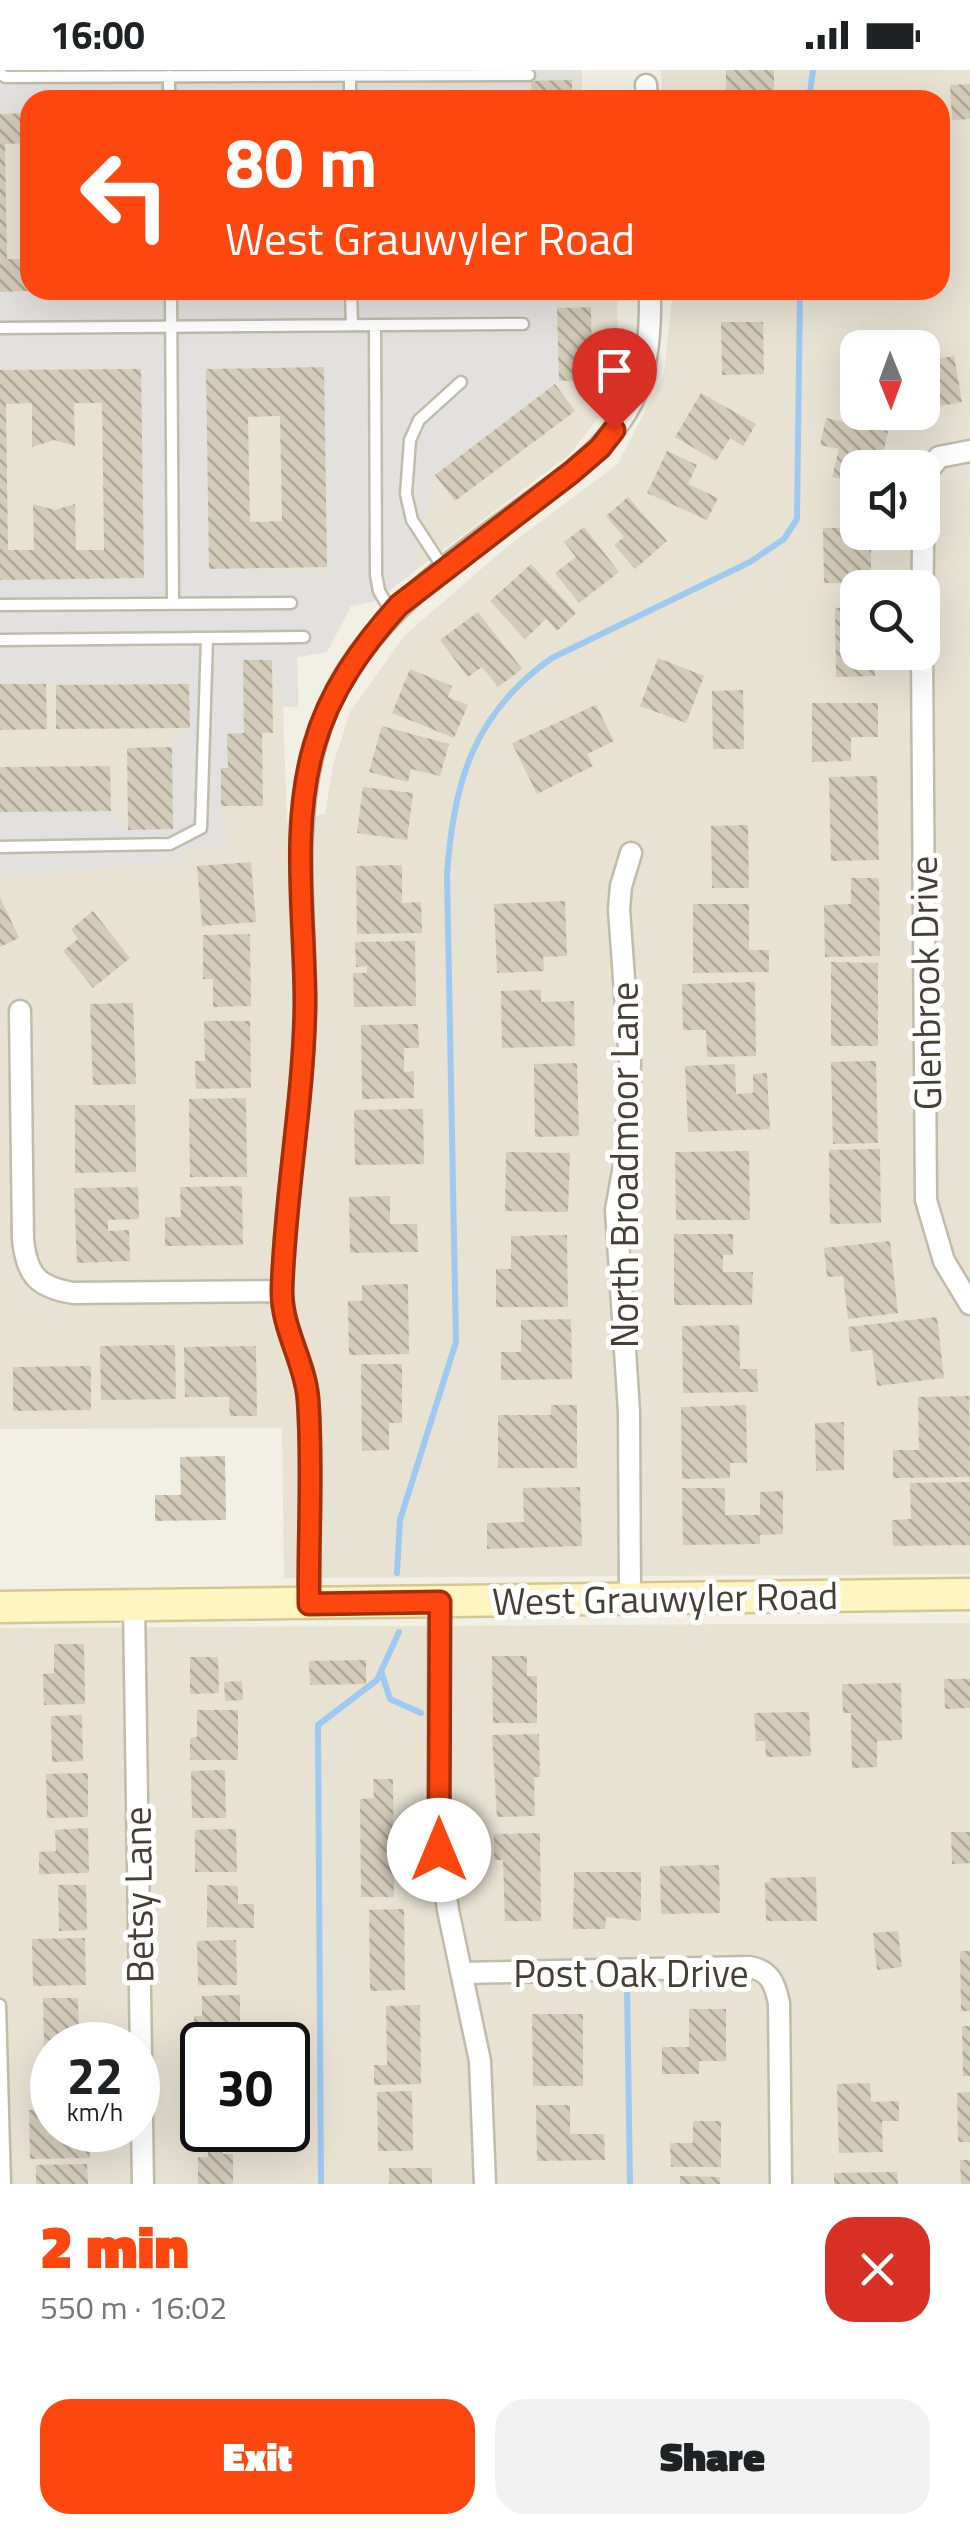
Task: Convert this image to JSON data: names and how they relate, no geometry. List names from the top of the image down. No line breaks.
{"streets":{"main road":["West Grauwyler Road"],"street":["Glenbrook Drive","North Broadmoor Lane","Betsy Lane","Post Oak Drive"]},"crossings":[["North Broadmoor Lane","West Grauwyler Road"],["West Grauwyler Road","Betsy Lane"]],"north":"bottom","page":{"status":"16:00","turn":["80 m","West Grauwyler Road"],"speed":"22 km/h","limit":"30","heading":["2 min","550 m · 16:02"],"buttons":["Exit","Share"]}}
